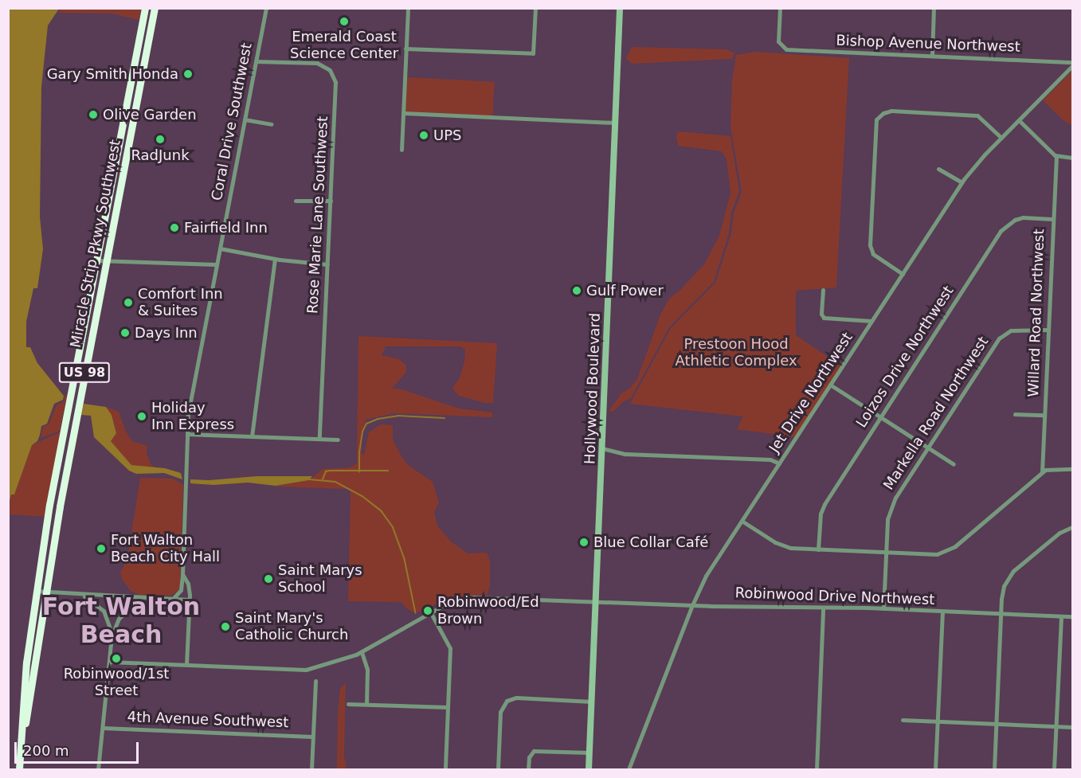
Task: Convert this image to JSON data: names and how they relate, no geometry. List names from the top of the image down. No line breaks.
{"streets":{"highway":["Miracle Strip Pkwy Southwest","US 98"],"street":["Bishop Avenue Northwest","Coral Drive Southwest","Rose Marie Lane Southwest","Willard Road Northwest","Loizos Drive Northwest","Hollywood Boulevard","Jet Drive Northwest","Markella Road Northwest","Robinwood Drive Northwest","4th Avenue Southwest"]},"crossings":[["Coral Drive Southwest","Rose Marie Lane Southwest"],["Coral Drive Southwest","Robinwood Drive Northwest"],["Willard Road Northwest","Loizos Drive Northwest"],["Willard Road Northwest","Markella Road Northwest"],["Hollywood Boulevard","Robinwood Drive Northwest"],["Jet Drive Northwest","Robinwood Drive Northwest"],["Markella Road Northwest","Robinwood Drive Northwest"]],"districts":["Fort Walton Beach"],"parks":["Prestoon Hood Athletic Complex"],"places":["Emerald Coast Science Center","Gary Smith Honda","Olive Garden","UPS","RadJunk","Fairfield Inn","Gulf Power","Comfort Inn & Suites","Days Inn","Holiday Inn Express","Blue Collar Café","Fort Walton Beach City Hall","Saint Marys School","Robinwood/Ed Brown","Saint Mary's Catholic Church","Robinwood/1st Street"],"scale_bar":"200 m"}
